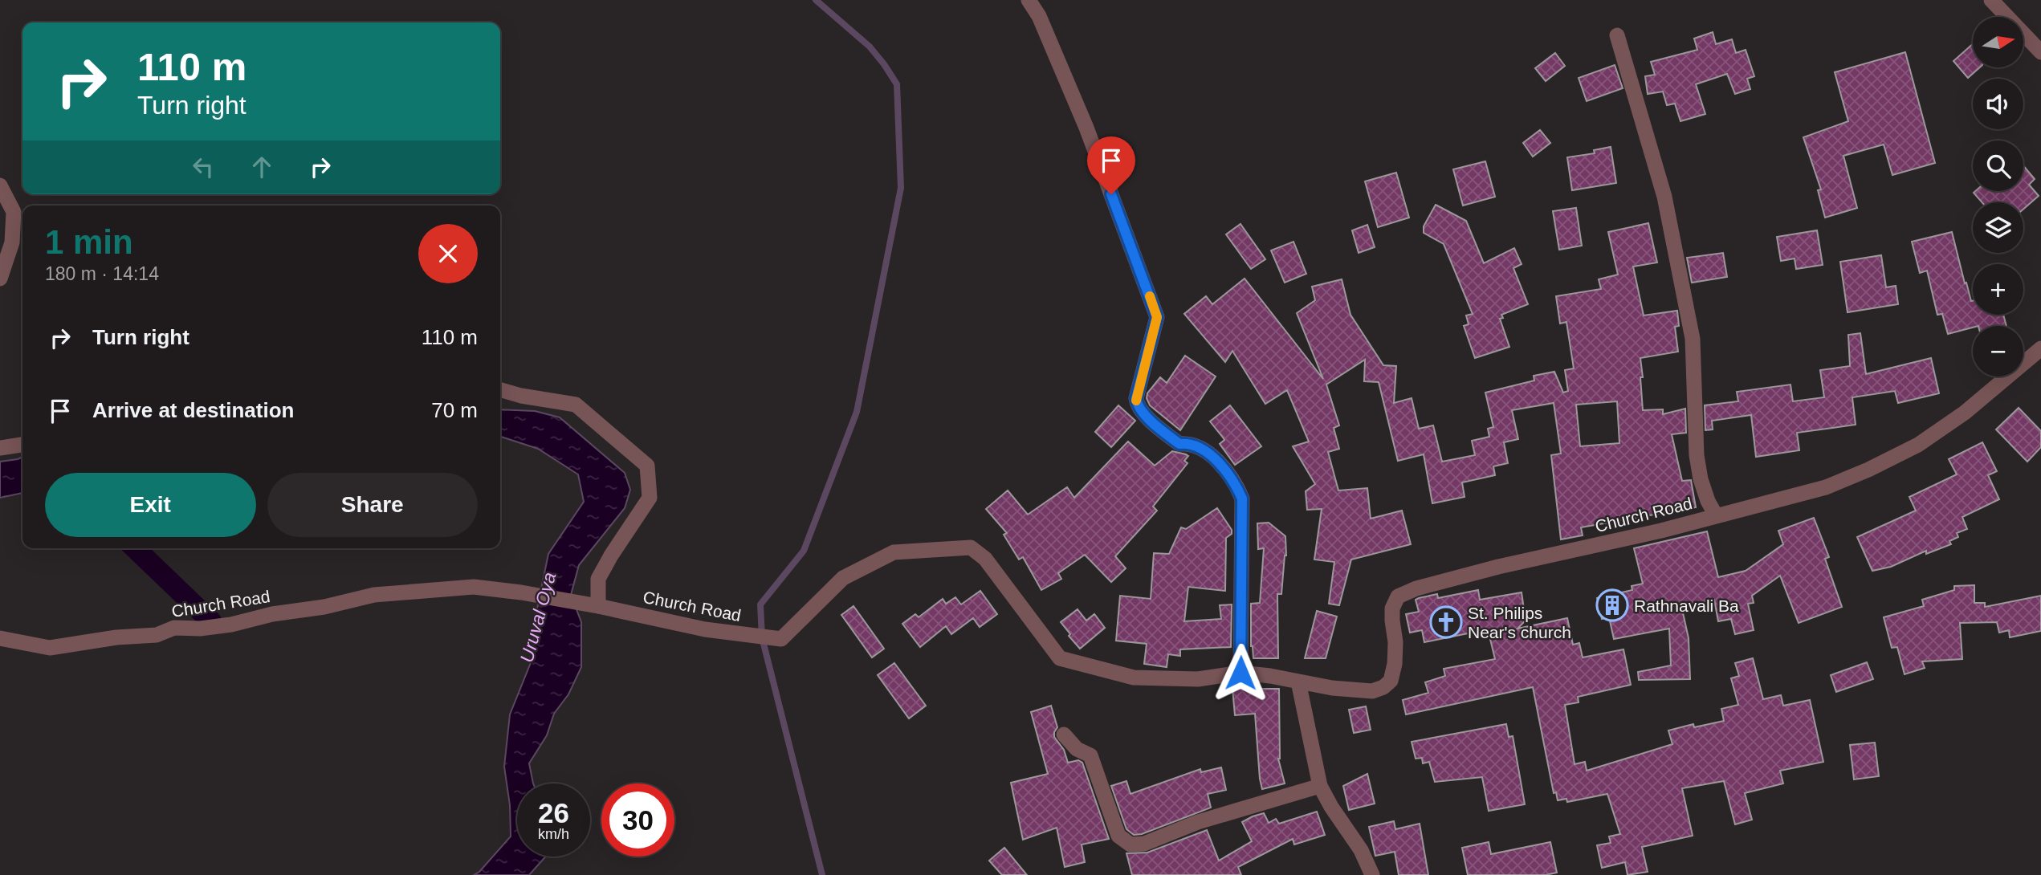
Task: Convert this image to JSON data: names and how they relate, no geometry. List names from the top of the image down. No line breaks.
{"streets":{"street":["Church Road"]},"water":["Uruval Oya"],"places":{"building":["Rathnavali Ba"],"church":["St. Philips Near's church"]},"north":"right","page":{"map_buttons":["+","−"],"turn":["110 m","Turn right"],"heading":["1 min","180 m · 14:14"],"list":[{"name":"Turn right","value":"110 m"},{"name":"Arrive at destination","value":"70 m"}],"buttons":["Exit","Share"],"speed":"26 km/h","limit":"30"}}
